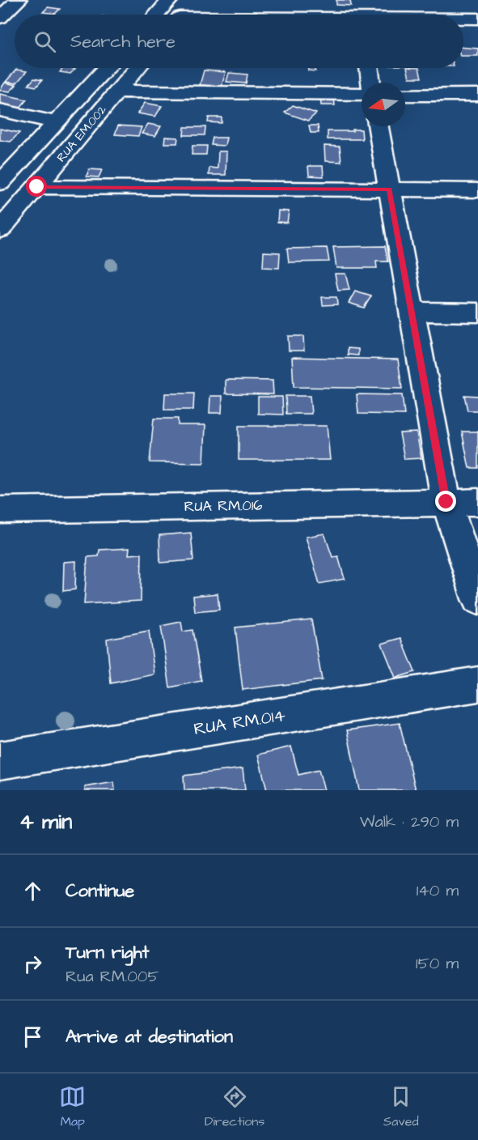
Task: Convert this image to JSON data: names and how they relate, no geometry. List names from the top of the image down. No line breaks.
{"streets":{"street":["RUA EM.002","RUA RM.016","RUA RM.014"]},"north":"left","page":{"search":"Search here","heading":["4 min","Walk · 290 m"],"list":[["Continue","140 m"],["Turn right","Rua RM.005","150 m"],"Arrive at destination"],"nav":["Map","Directions","Saved"]}}
